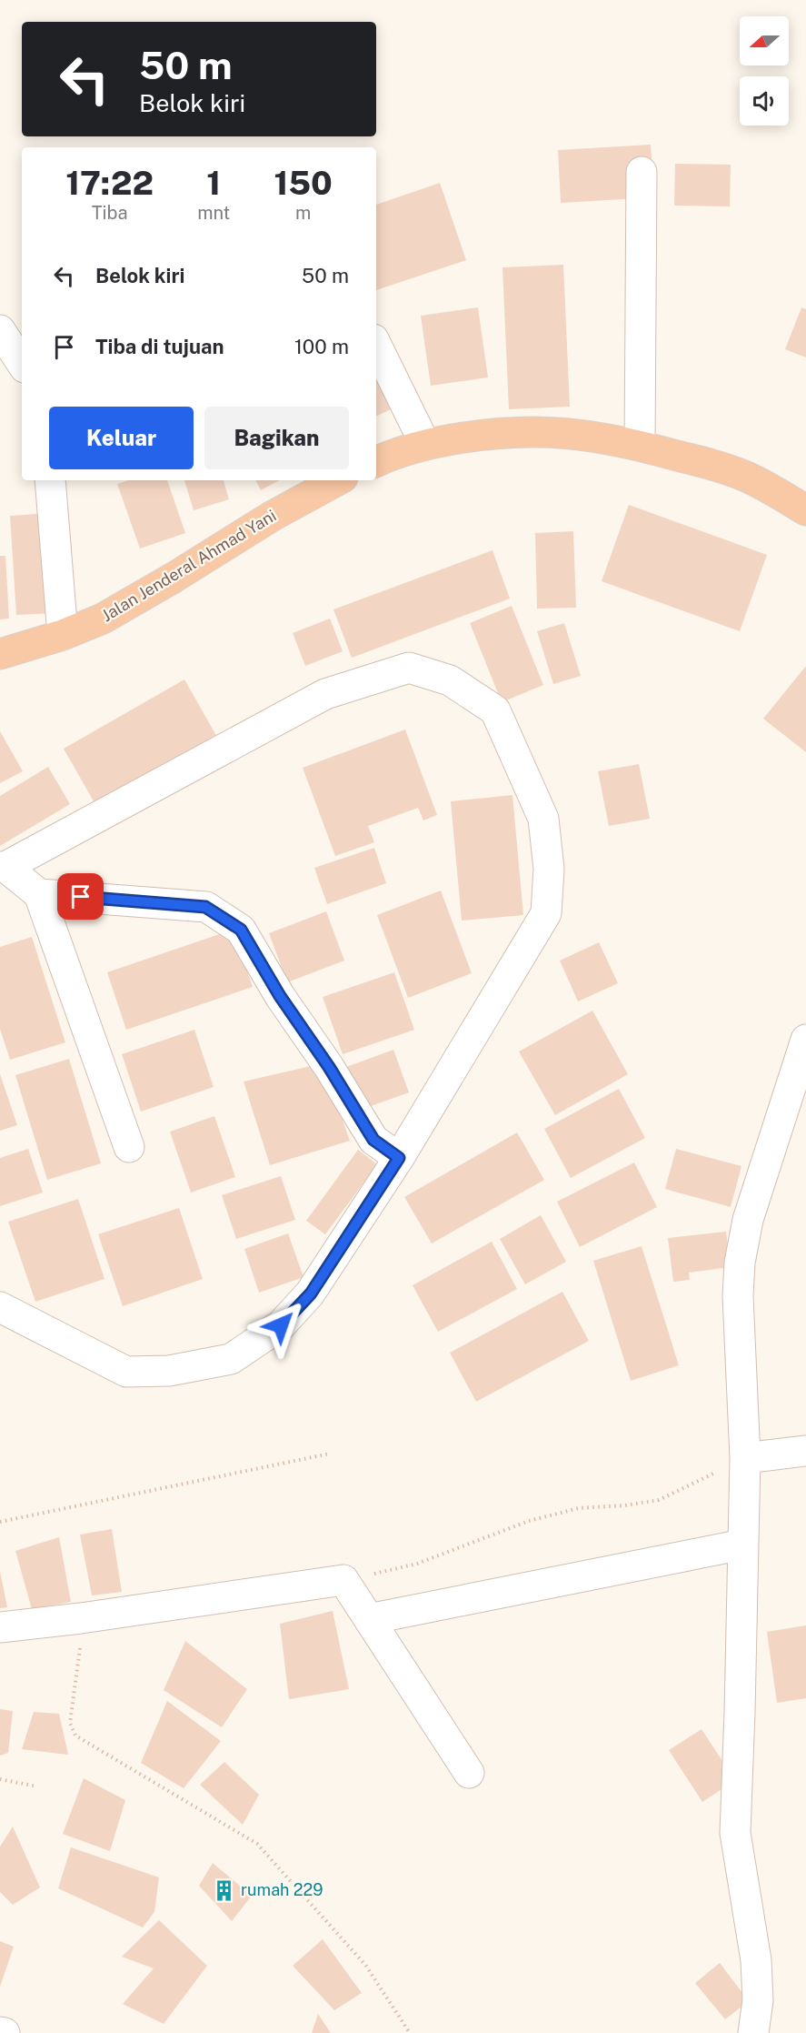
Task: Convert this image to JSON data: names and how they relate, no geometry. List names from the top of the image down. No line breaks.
{"streets":{"highway":["Jalan Jenderal Ahmad Yani"]},"places":{"building":["rumah 229"]},"north":"left","page":{"turn":["50 m","Belok kiri"],"eta":["17:22","Tiba","1","mnt","150","m"],"list":[{"name":"Belok kiri","value":"50 m"},{"name":"Tiba di tujuan","value":"100 m"}],"buttons":["Keluar","Bagikan"]}}
